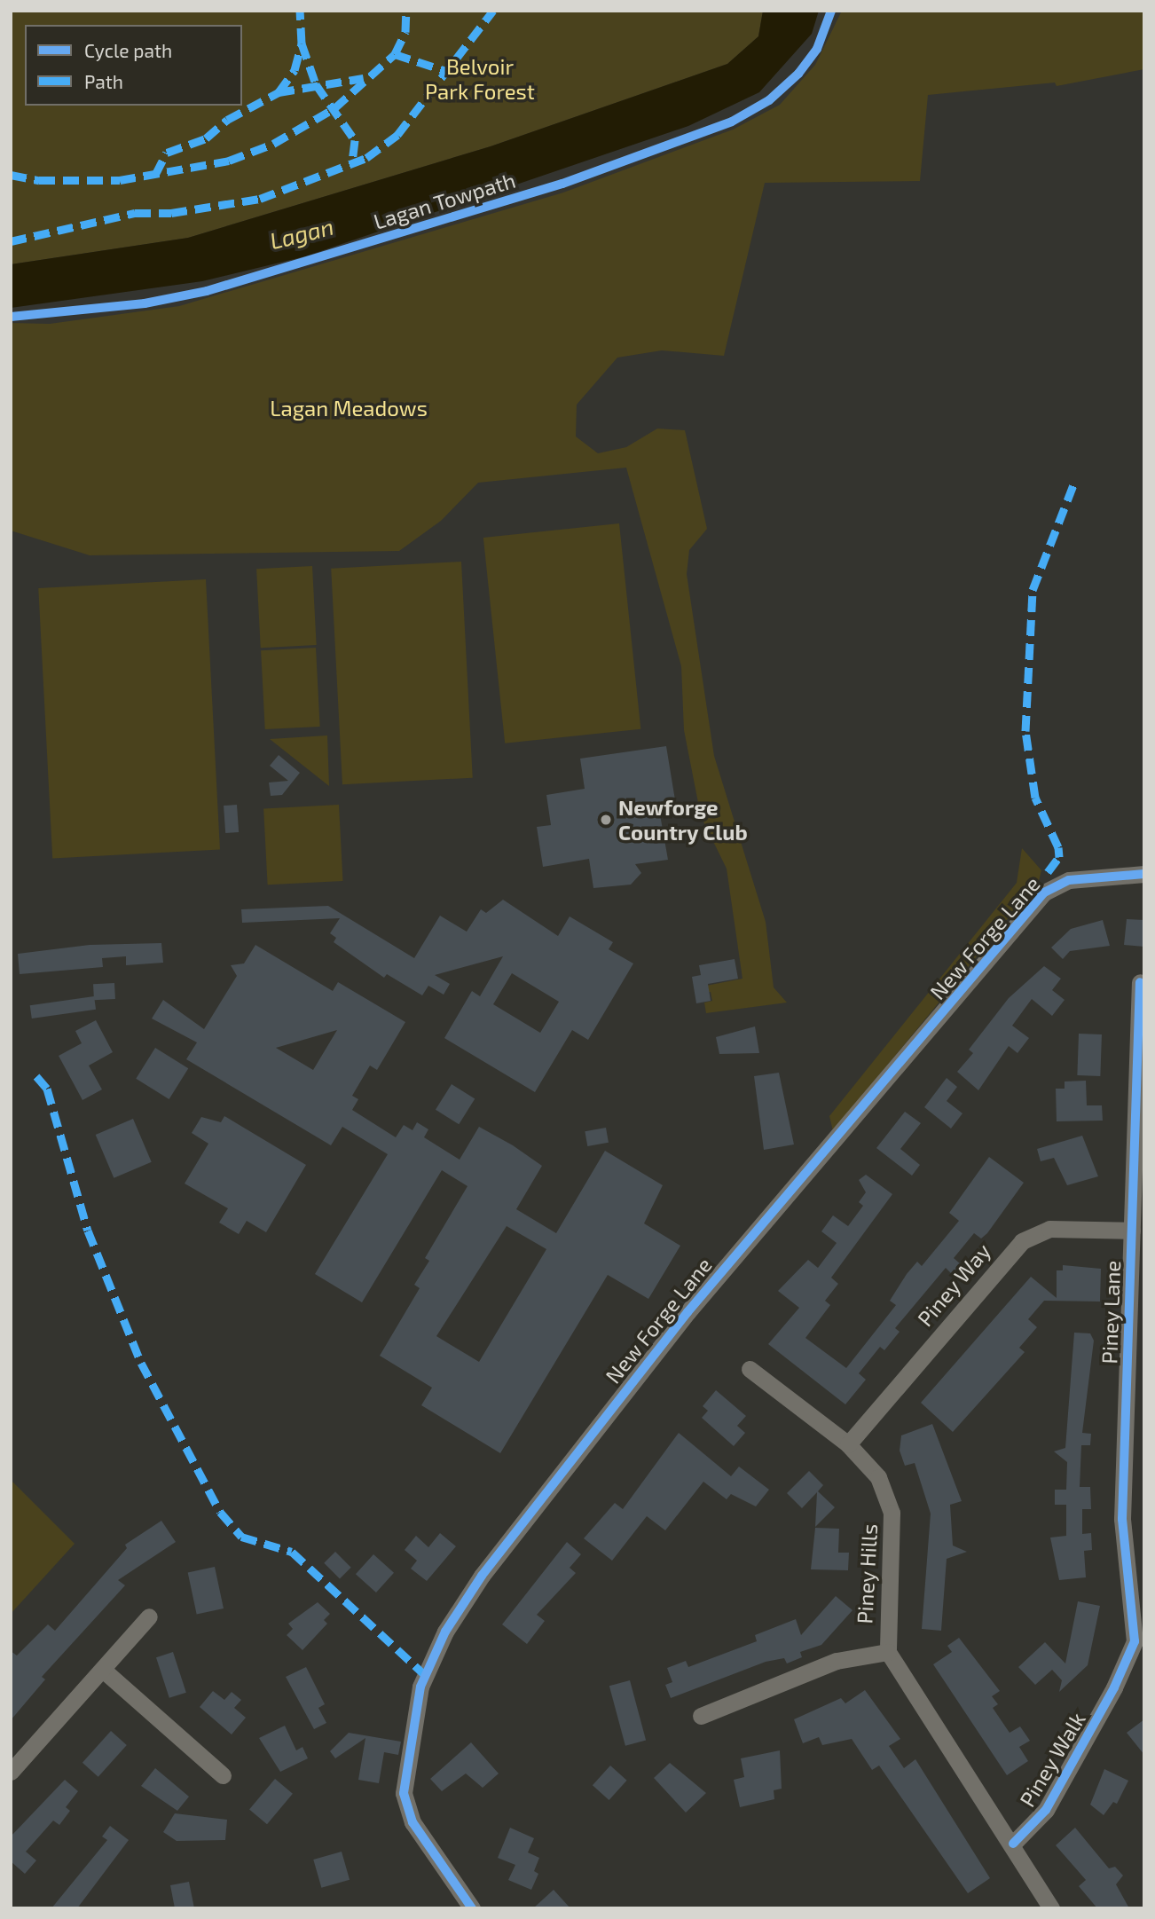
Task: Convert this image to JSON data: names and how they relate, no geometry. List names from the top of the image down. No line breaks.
{"streets":{"street":["New Forge Lane","Piney Way","Piney Lane","Piney Hills","Piney Walk"],"cycle path":["Lagan Towpath"]},"crossings":[["Piney Way","Piney Lane"],["Piney Way","Piney Hills"],["Piney Lane","Piney Walk"],["Piney Hills","Piney Walk"]],"water":["Lagan"],"parks":["Belvoir Park Forest","Lagan Meadows"],"places":["Newforge Country Club"],"legend":["Cycle path","Path"]}
